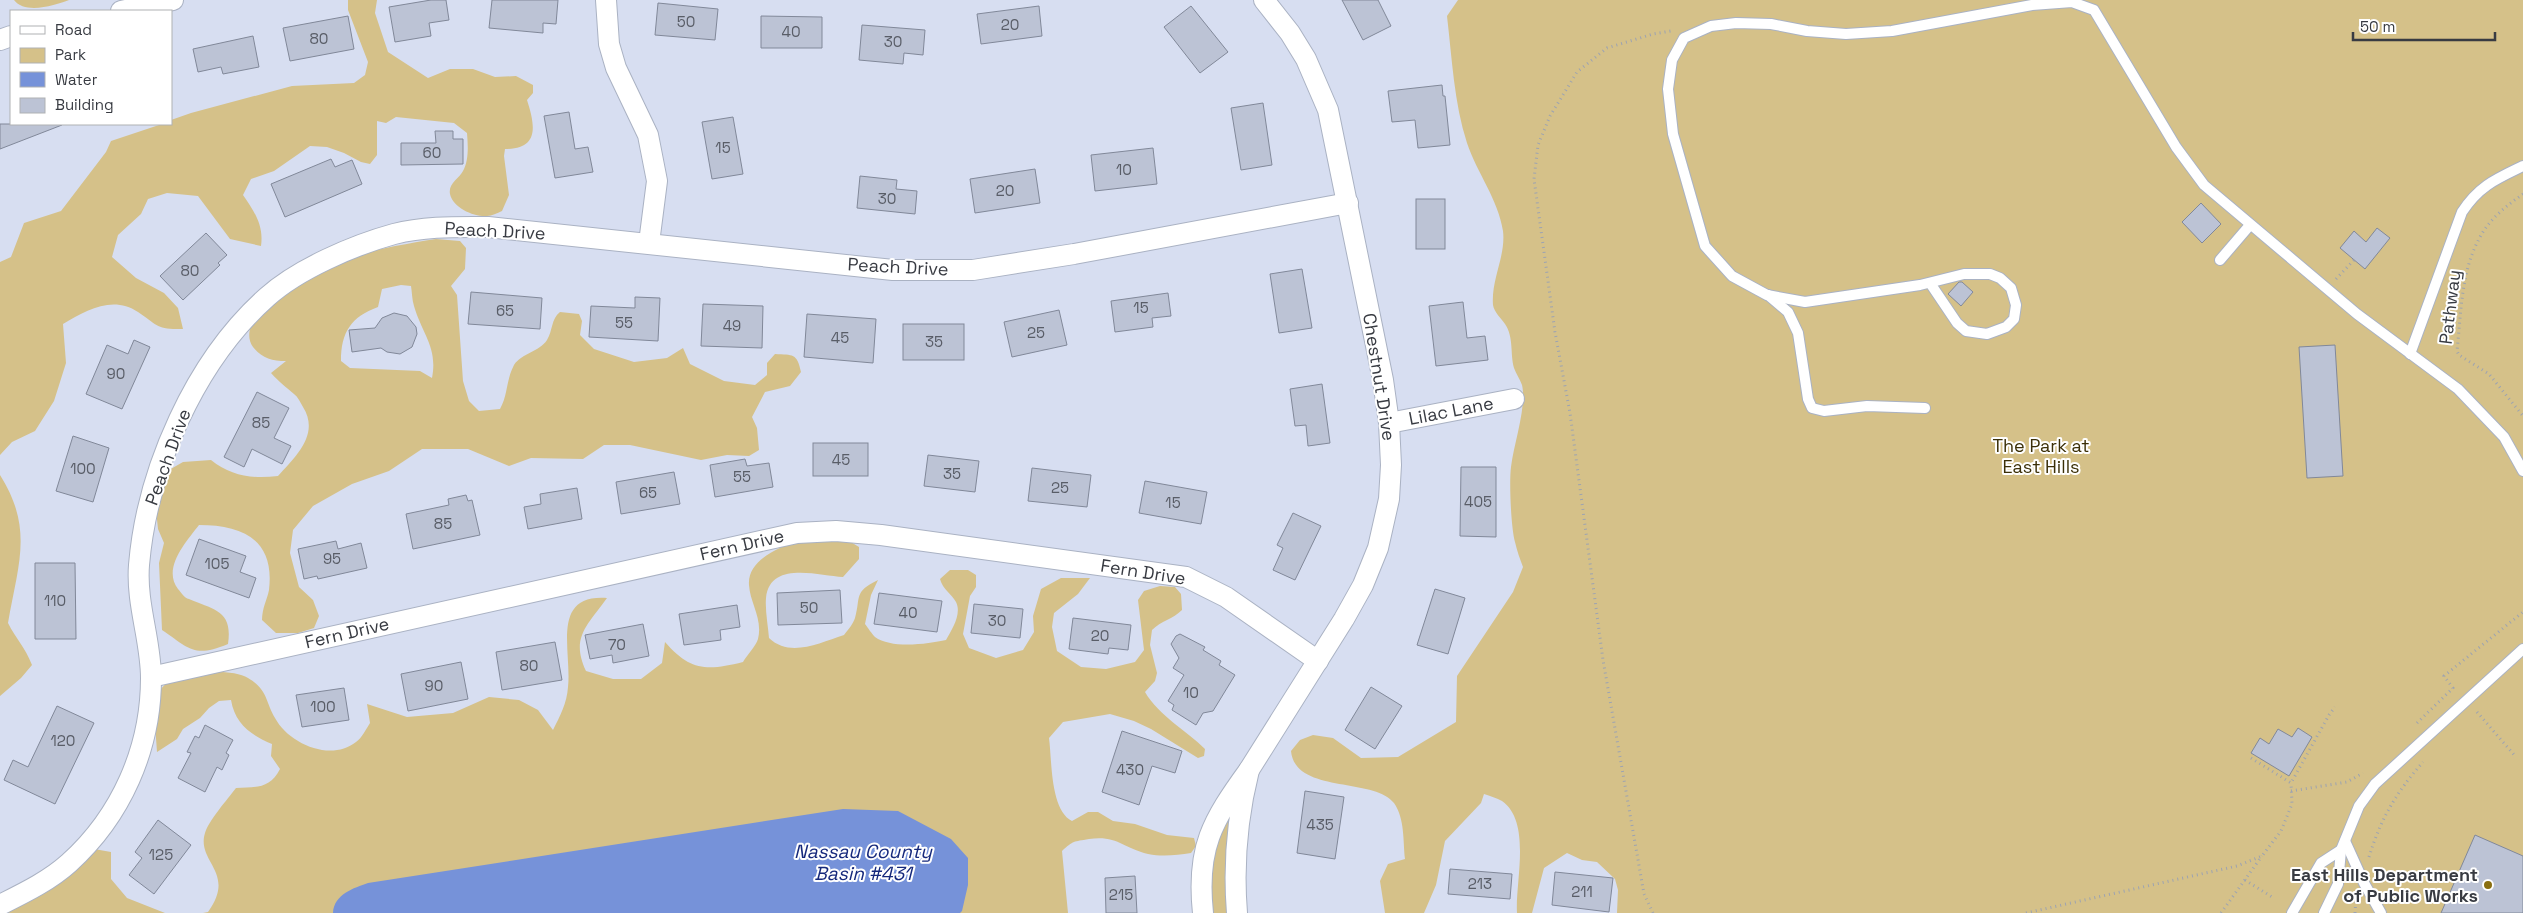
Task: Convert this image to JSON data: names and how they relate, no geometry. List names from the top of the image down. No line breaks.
{"streets":{"street":["Peach Drive","Chestnut Drive","Lilac Lane","Fern Drive"],"path":["Pathway"]},"crossings":[["Peach Drive","Chestnut Drive"],["Peach Drive","Fern Drive"],["Chestnut Drive","Lilac Lane"],["Chestnut Drive","Fern Drive"]],"water":["Nassau County Basin #431"],"parks":["The Park at East Hills"],"places":["East Hills Department of Public Works"],"house_numbers":["50","20","40","80","30","15","60","10","20","30","80","15","65","55","49","25","45","35","90","85","45","100","35","55","25","65","405","15","85","95","105","110","50","40","30","20","70","80","90","10","100","120","430","435","125","213","211","215"],"legend":["Road","Park","Water","Building"],"scale_bar":"50 m"}
